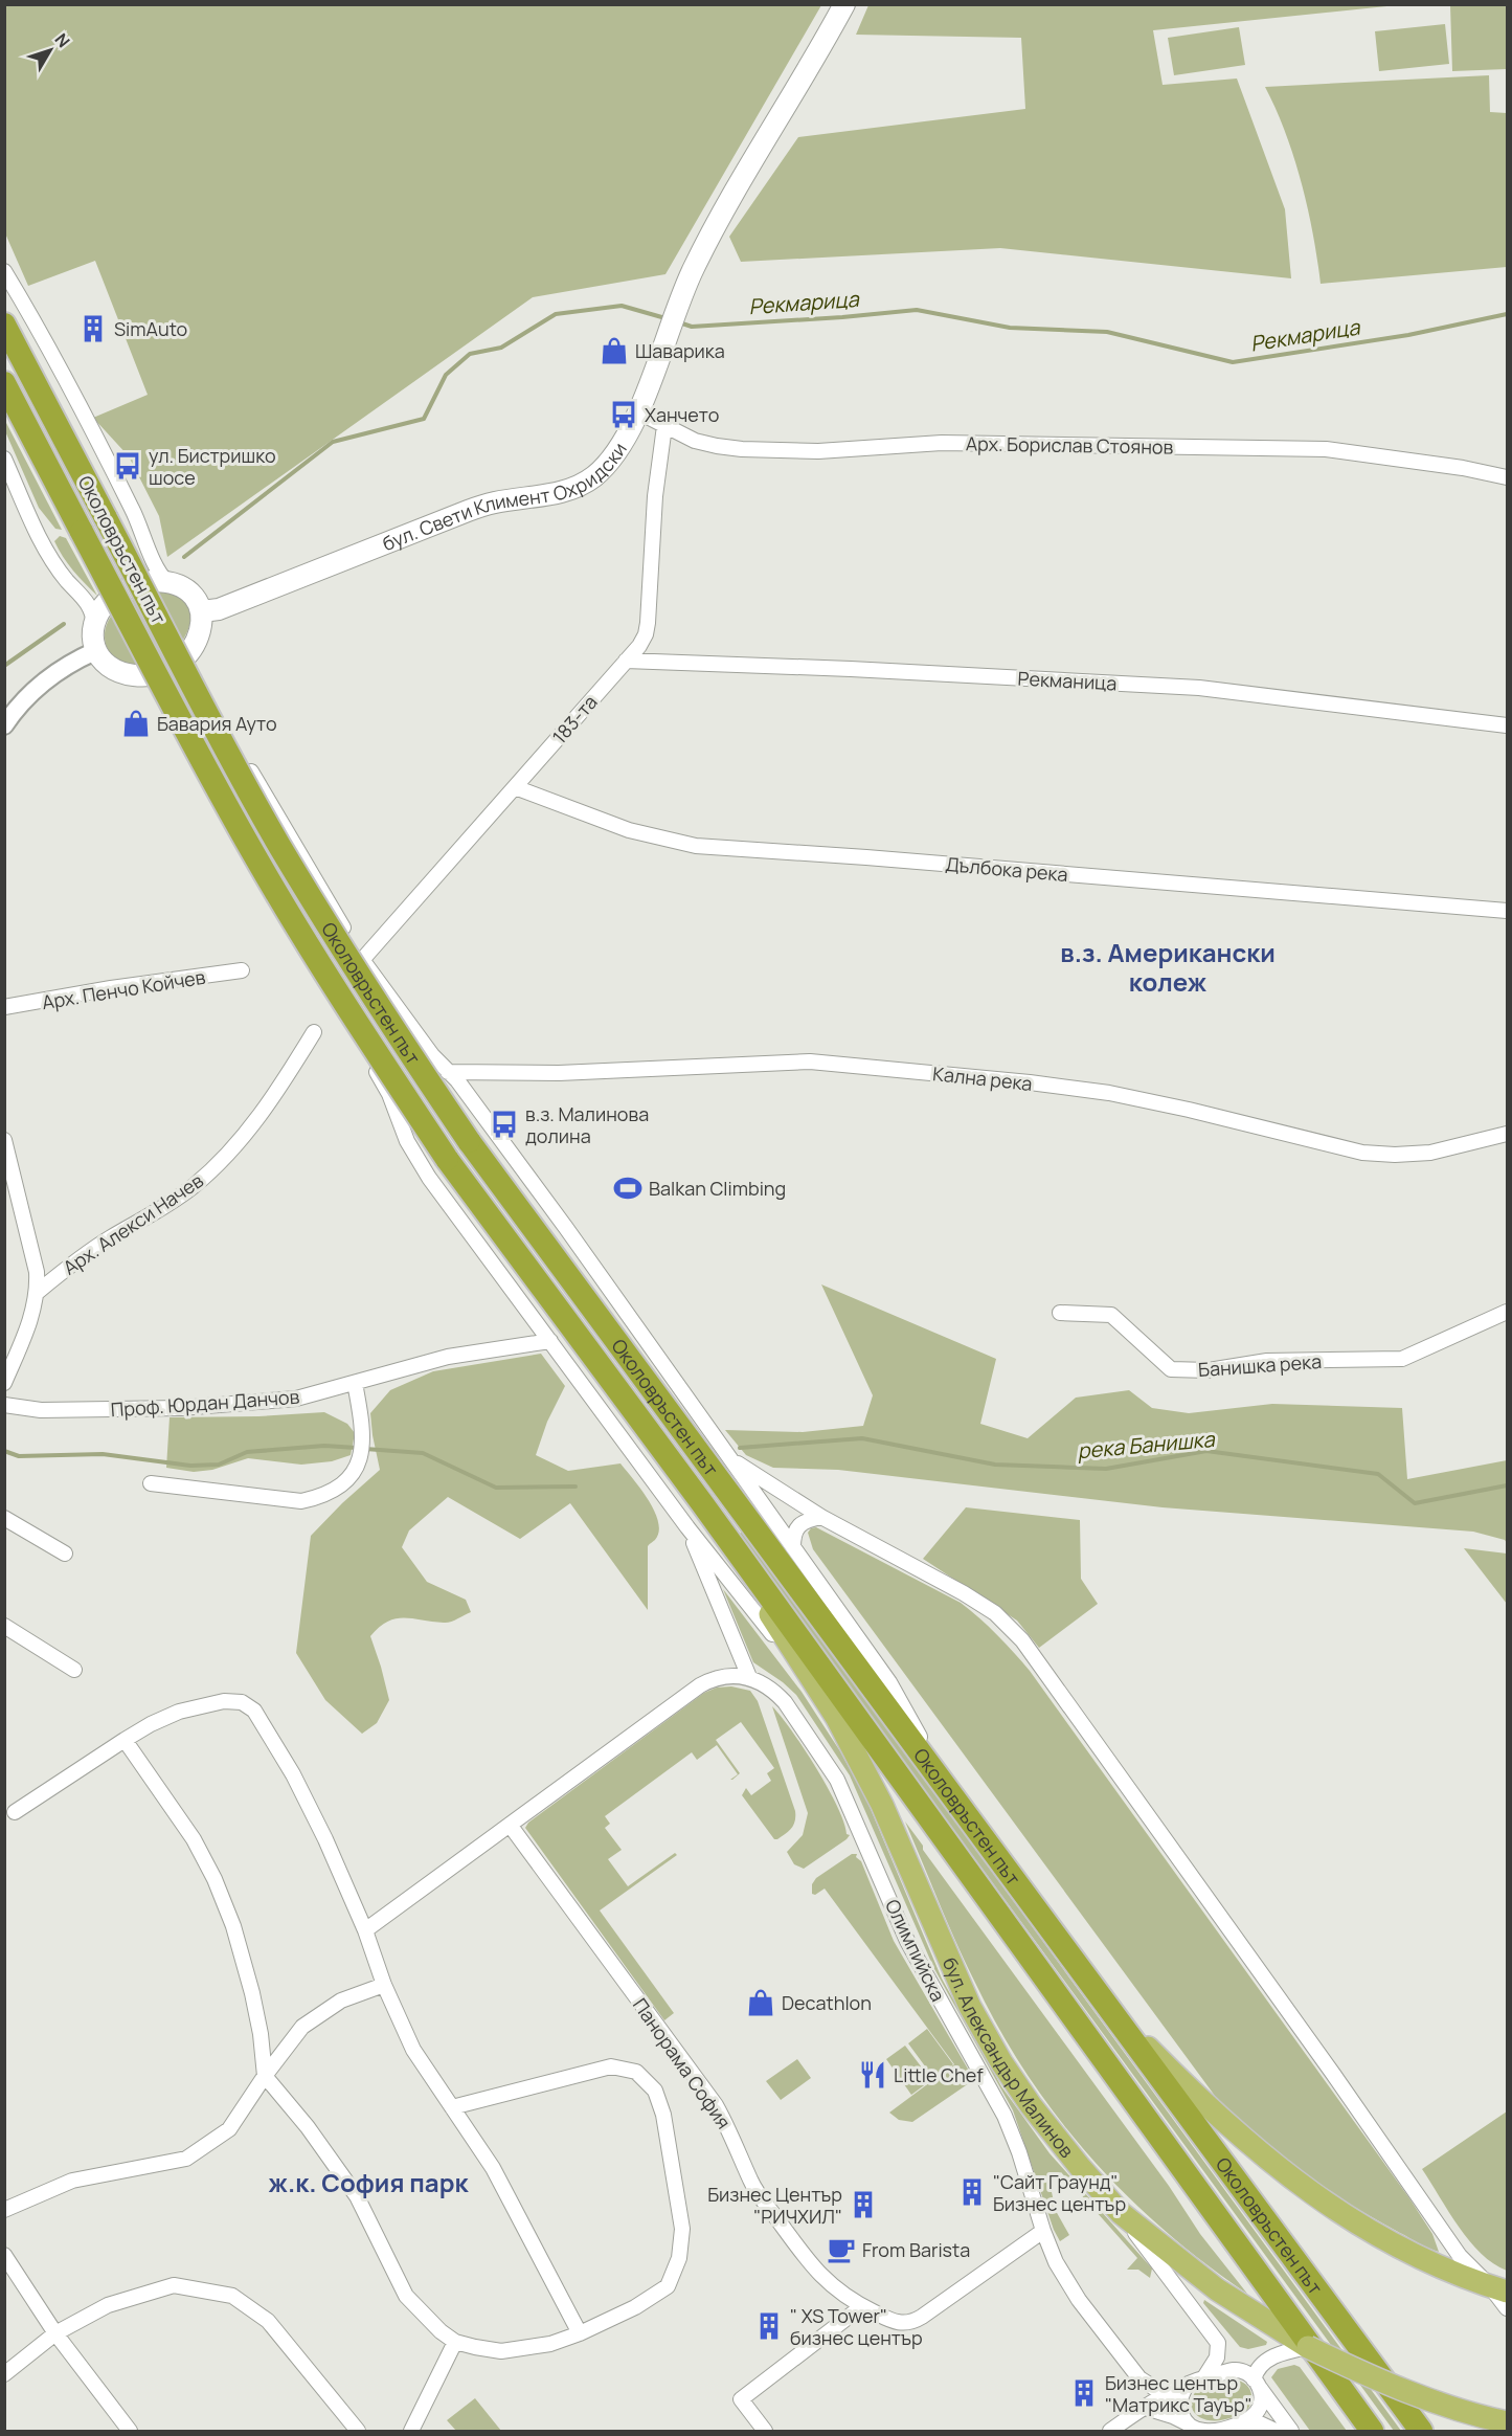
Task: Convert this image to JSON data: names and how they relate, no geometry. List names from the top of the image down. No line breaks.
{"streets":{"highway":["Околовръстен път"],"main road":["бул. Свети Климент Охридски","бул. Александър Малинов"],"street":["Арх. Борислав Стоянов","Рекманица","183-та","Дълбока река","Арх. Пенчо Койчев","Кална река","Арх. Алекси Начев","Банишка река","Проф. Юрдан Данчов","Олимпийска","Панорама София"]},"crossings":[["Арх. Борислав Стоянов","бул. Свети Климент Охридски"],["Арх. Борислав Стоянов","183-та"],["Околовръстен път","бул. Александър Малинов"],["Рекманица","183-та"],["183-та","Дълбока река"],["Олимпийска","Панорама София"]],"districts":["в.з. Американски колеж","ж.к. София парк"],"water":["Рекмарица","река Банишка"],"places":{"building":["SimAuto","\"Сайт Граунд\" Бизнес център","Бизнес Център \"РИЧХИЛ\"","\" XS Tower\" бизнес център","Бизнес център \"Матрикс Тауър\""],"shop":["Шаварика","Бавария Ауто","Decathlon"],"bus stop":["Ханчето","ул. Бистришко шосе","в.з. Малинова долина"],"sports":["Balkan Climbing"],"restaurant":["Little Chef"],"cafe":["From Barista"]},"north":"top right"}
